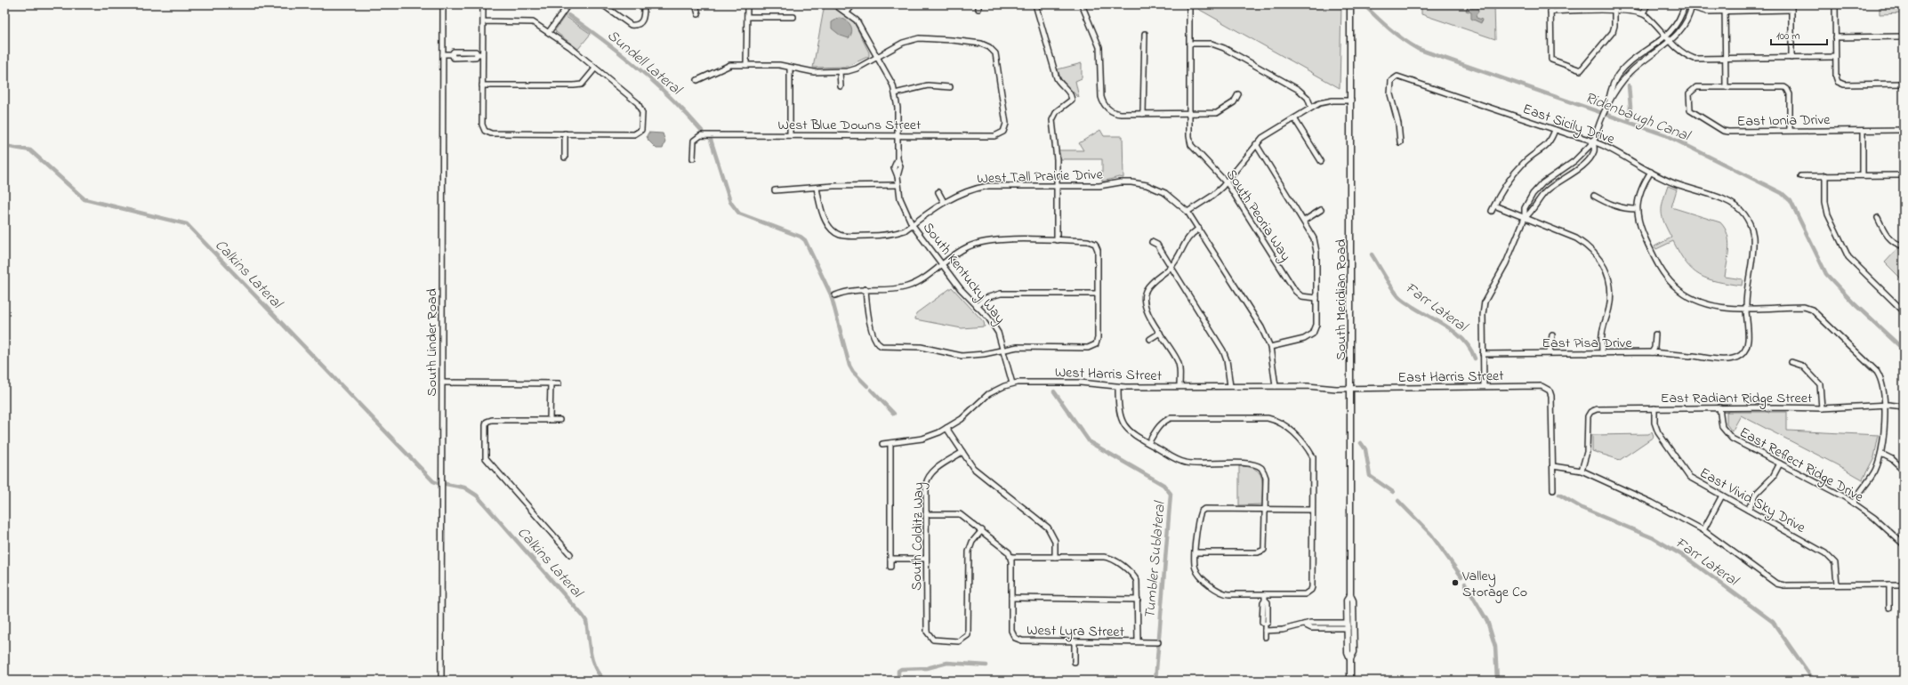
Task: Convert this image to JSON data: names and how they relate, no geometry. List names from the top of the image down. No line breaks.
{"streets":{"main road":["South Meridian Road"],"street":["East Ionia Drive","East Sicily Drive","West Blue Downs Street","West Tall Prairie Drive","South Peoria Way","South Kentucky Way","East Pisa Drive","South Linder Road","West Harris Street","East Harris Street","East Radiant Ridge Street","East Reflect Ridge Drive","East Vivid Sky Drive","South Colditz Way","West Lyra Street"]},"crossings":[["East Sicily Drive","East Pisa Drive"],["West Blue Downs Street","South Kentucky Way"],["West Tall Prairie Drive","South Kentucky Way"],["West Tall Prairie Drive","West Harris Street"],["South Kentucky Way","West Harris Street"],["South Meridian Road","West Harris Street"],["South Meridian Road","East Harris Street"],["West Harris Street","East Harris Street"],["East Radiant Ridge Street","East Reflect Ridge Drive"],["East Radiant Ridge Street","East Vivid Sky Drive"]],"water":["Sundell Lateral","Ridenbaugh Canal","Calkins Lateral","Farr Lateral","Tumbler Sublateral"],"places":["Valley Storage Co"],"scale_bar":"100 m"}
